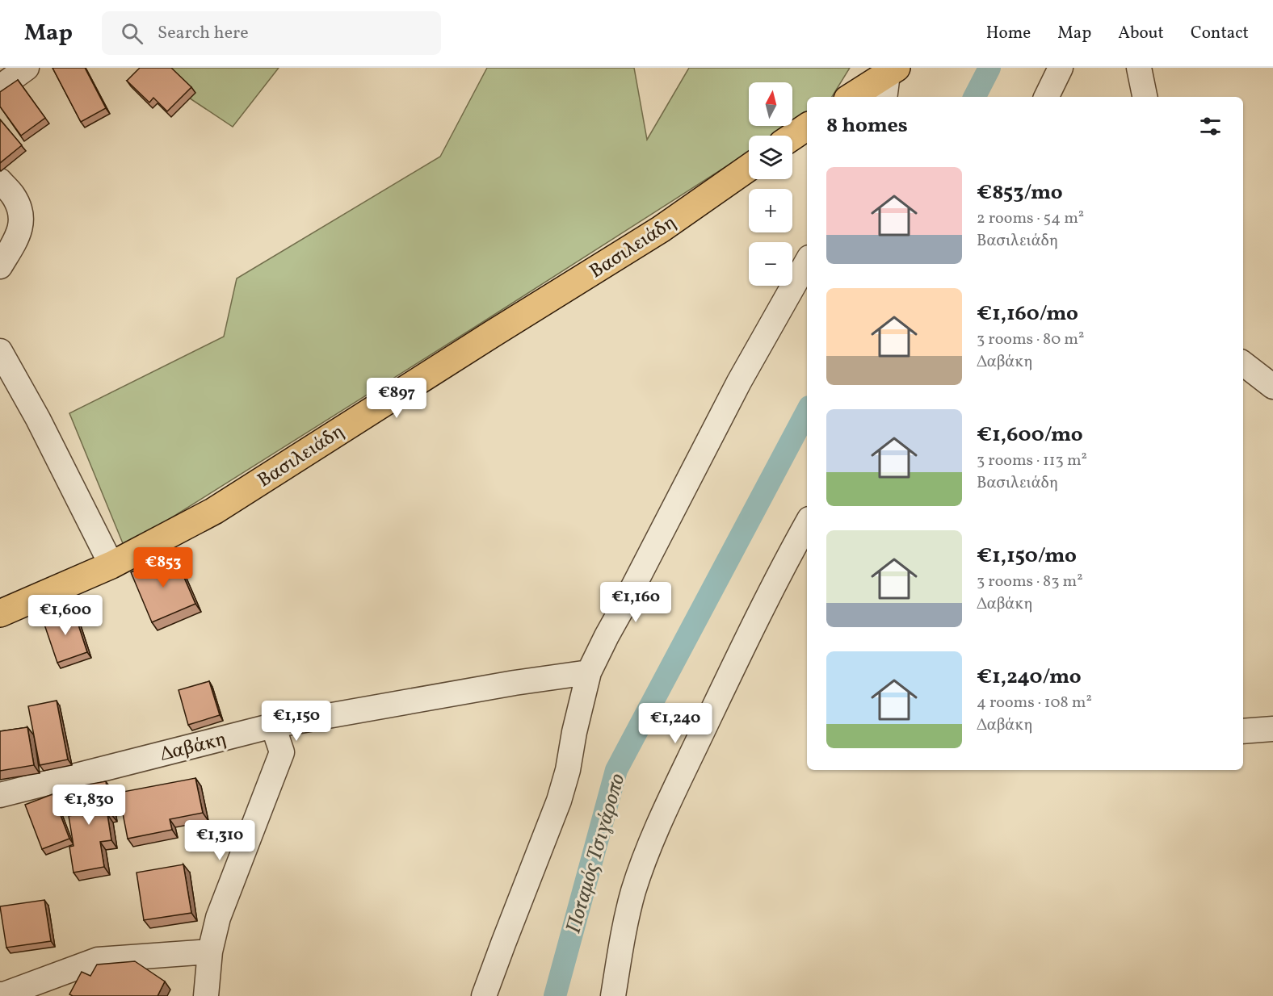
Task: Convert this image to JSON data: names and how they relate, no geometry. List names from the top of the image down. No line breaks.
{"streets":{"main road":["Βασιλειάδη"],"street":["Δαβάκη"]},"water":["Ποταμός Τσιγάροπο"],"north":"top","page":{"header":"Map","search":"Search here","nav":["Home","Map","About","Contact"],"map_buttons":["+","−"],"heading":"8 homes","list":[{"name":"€853/mo","note":"2 rooms · 54 m² · Βασιλειάδη"},{"name":"€1,160/mo","note":"3 rooms · 80 m² · Δαβάκη"},{"name":"€1,600/mo","note":"3 rooms · 113 m² · Βασιλειάδη"},{"name":"€1,150/mo","note":"3 rooms · 83 m² · Δαβάκη"},{"name":"€1,240/mo","note":"4 rooms · 108 m² · Δαβάκη"}],"price":["€897","€853","€1,160","€1,600","€1,150","€1,240","€1,830","€1,310"]}}
